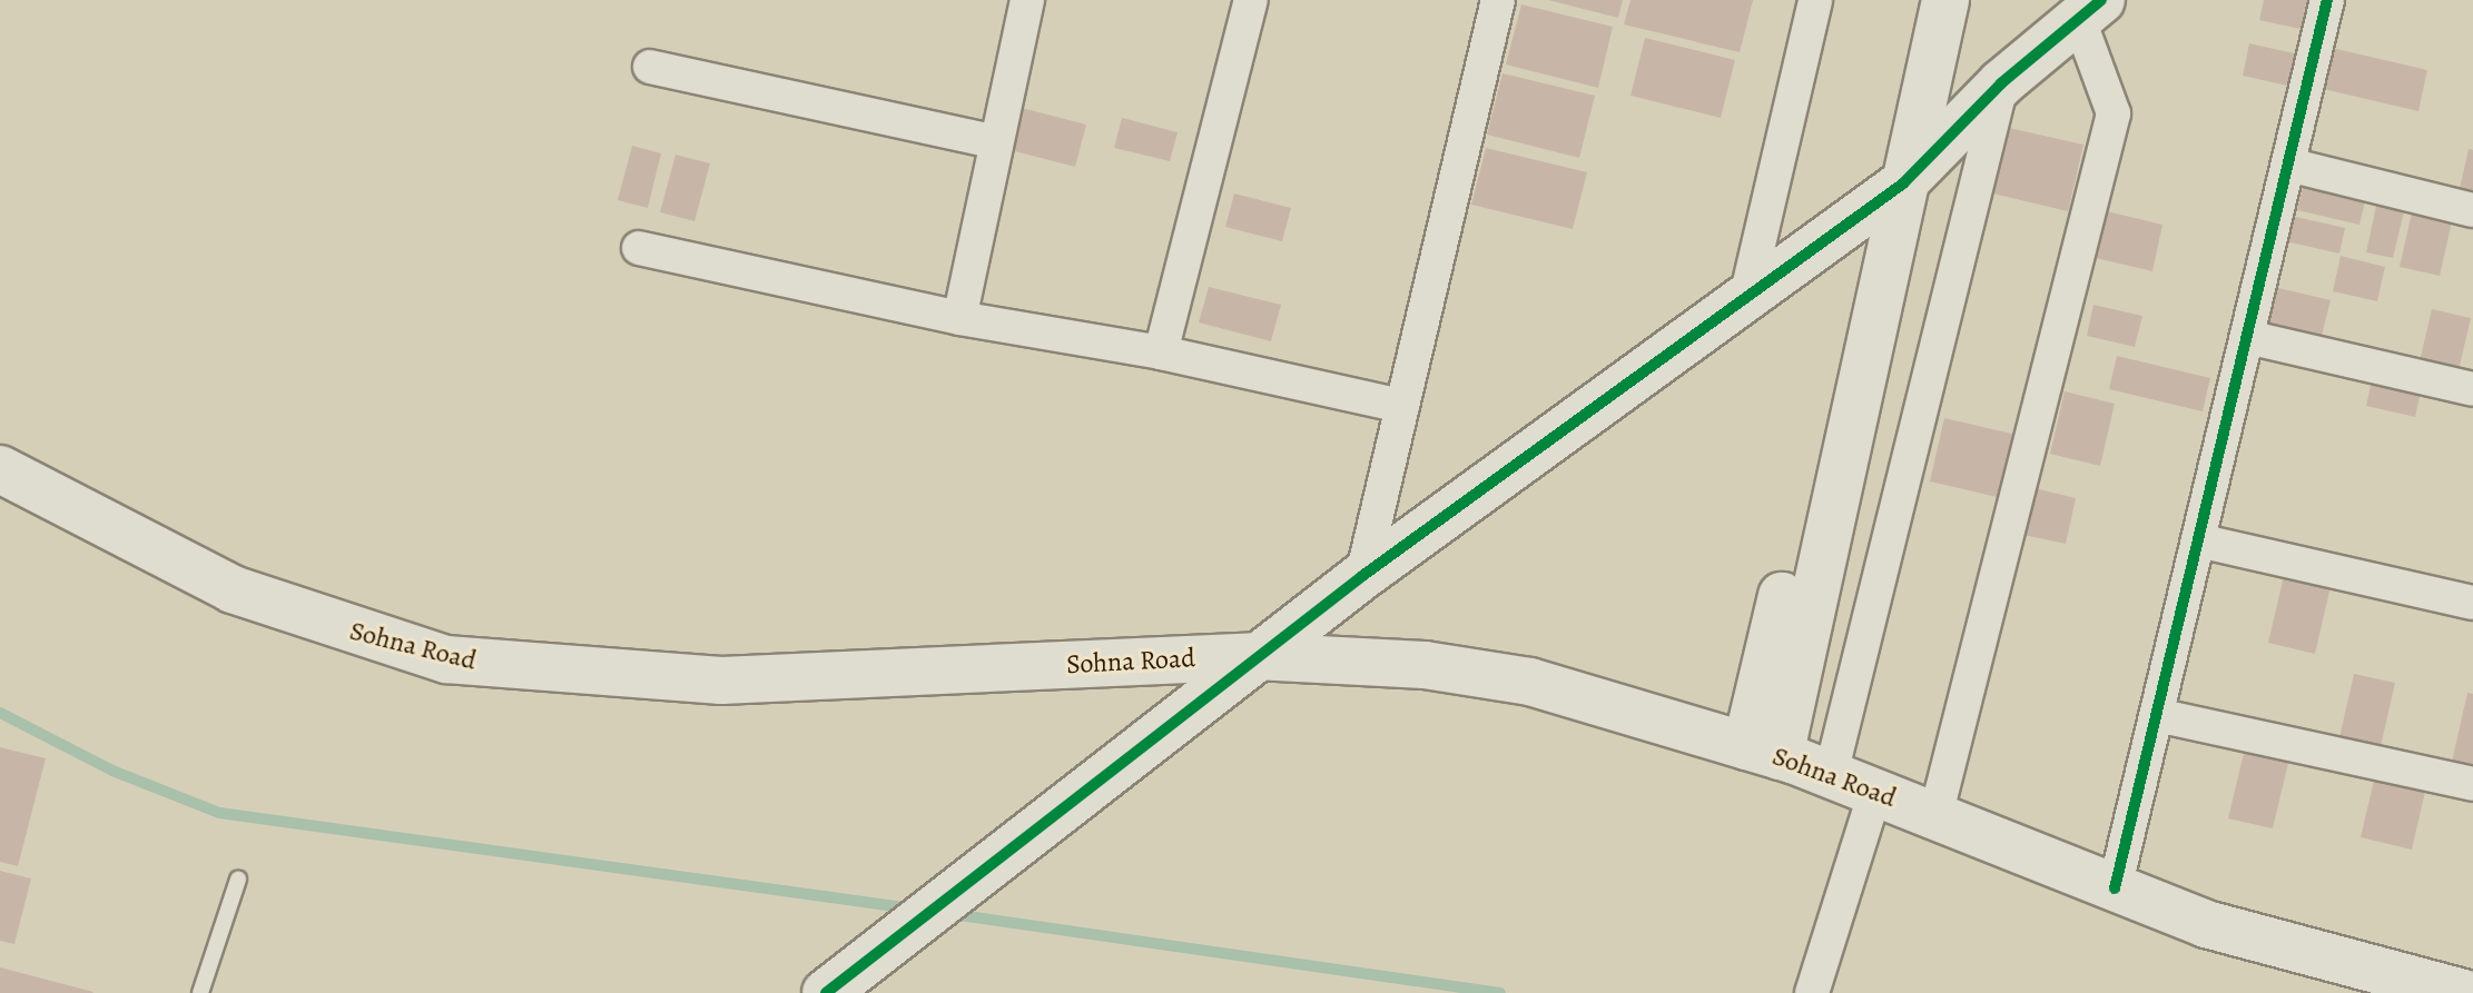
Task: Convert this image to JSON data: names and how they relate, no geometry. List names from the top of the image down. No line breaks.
{"streets":{"street":["Sohna Road"]}}
